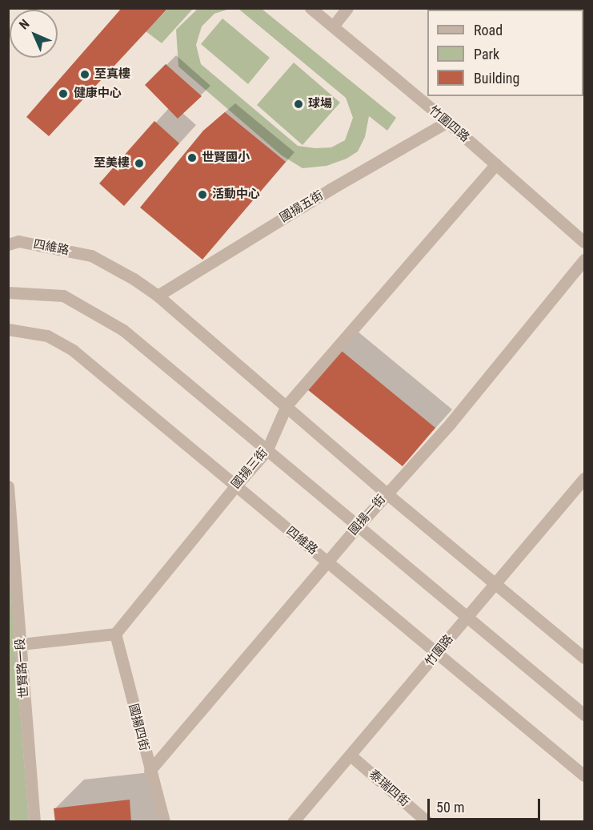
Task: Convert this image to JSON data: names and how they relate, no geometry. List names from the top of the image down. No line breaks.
{"streets":{"street":["竹圍四路","國揚五街","四維路","國揚三街","國揚一街","竹圍路","世賢路一段","國揚四街","泰瑞四街"]},"crossings":[["竹圍四路","國揚五街"],["竹圍四路","國揚三街"],["國揚五街","四維路"],["四維路","國揚三街"],["四維路","國揚一街"],["四維路","竹圍路"],["國揚三街","國揚四街"],["國揚一街","國揚四街"],["竹圍路","泰瑞四街"]],"places":["至真樓","健康中心","球場","世賢國小","至美樓","活動中心"],"legend":["Road","Park","Building"],"scale_bar":"50 m","north":"top left"}
